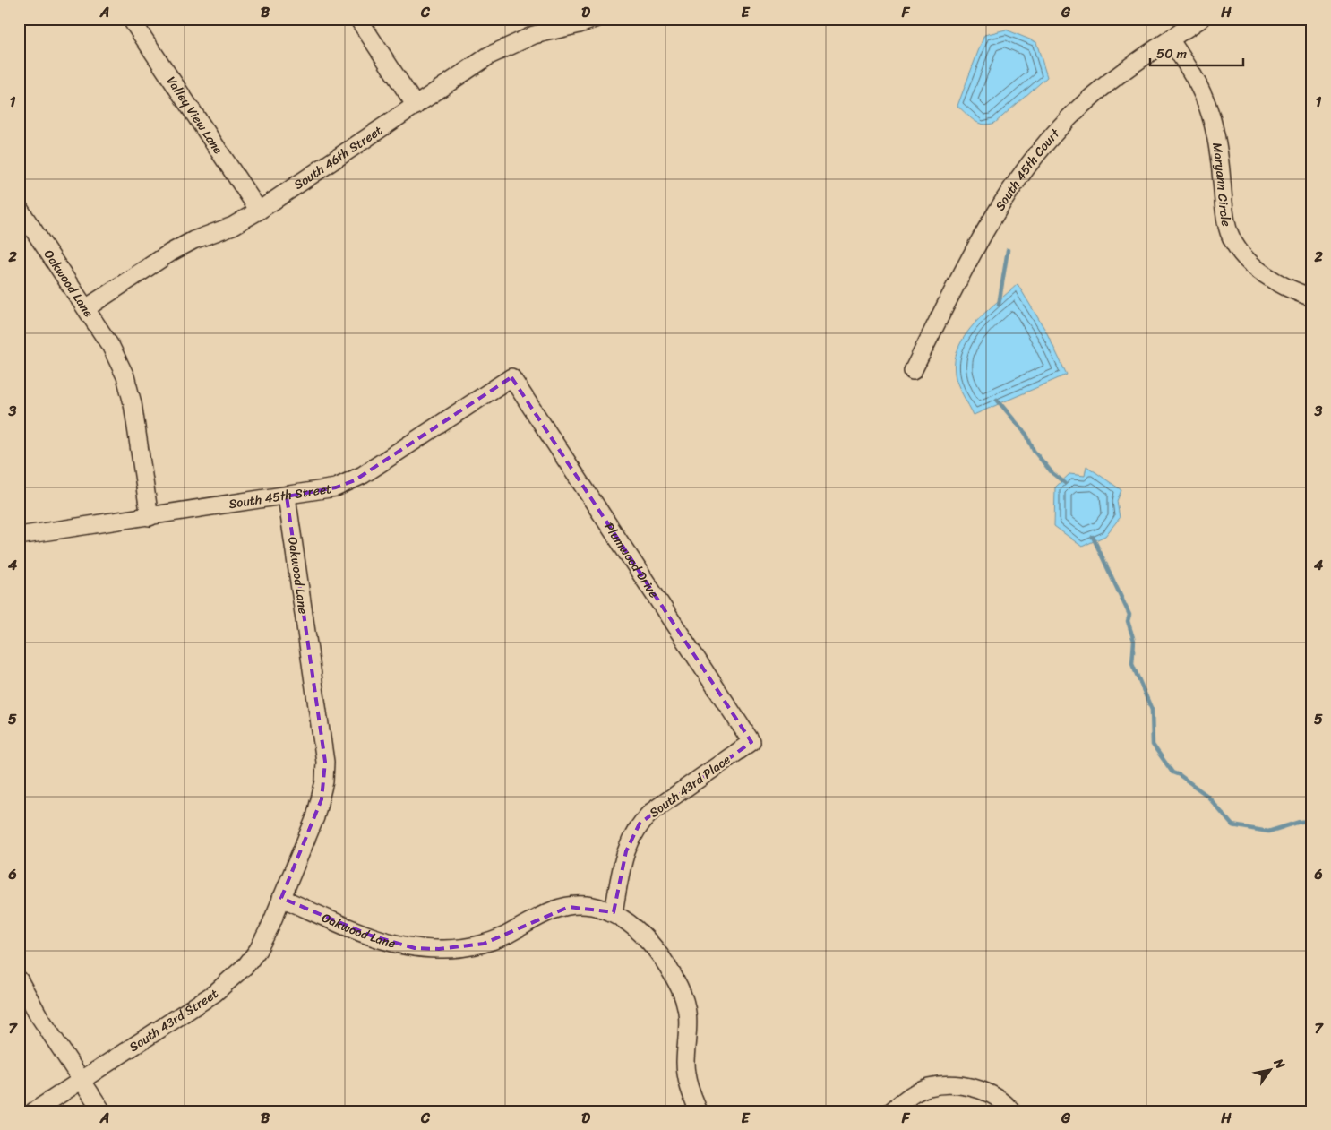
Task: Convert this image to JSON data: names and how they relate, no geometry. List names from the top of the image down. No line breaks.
{"streets":{"street":["Valley View Lane","South 46th Street","South 45th Court","Maryann Circle","Oakwood Lane","South 45th Street","Plumwood Drive","South 43rd Place","South 43rd Street"]},"crossings":[["Valley View Lane","South 46th Street"],["South 46th Street","Oakwood Lane"],["South 45th Court","Maryann Circle"],["Oakwood Lane","South 45th Street"],["Oakwood Lane","South 43rd Place"],["Oakwood Lane","South 43rd Street"],["South 45th Street","Plumwood Drive"],["Plumwood Drive","South 43rd Place"]],"scale_bar":"50 m","north":"top right","grid":{"columns":["A","B","C","D","E","F","G","H"],"rows":["1","2","3","4","5","6","7"]}}
